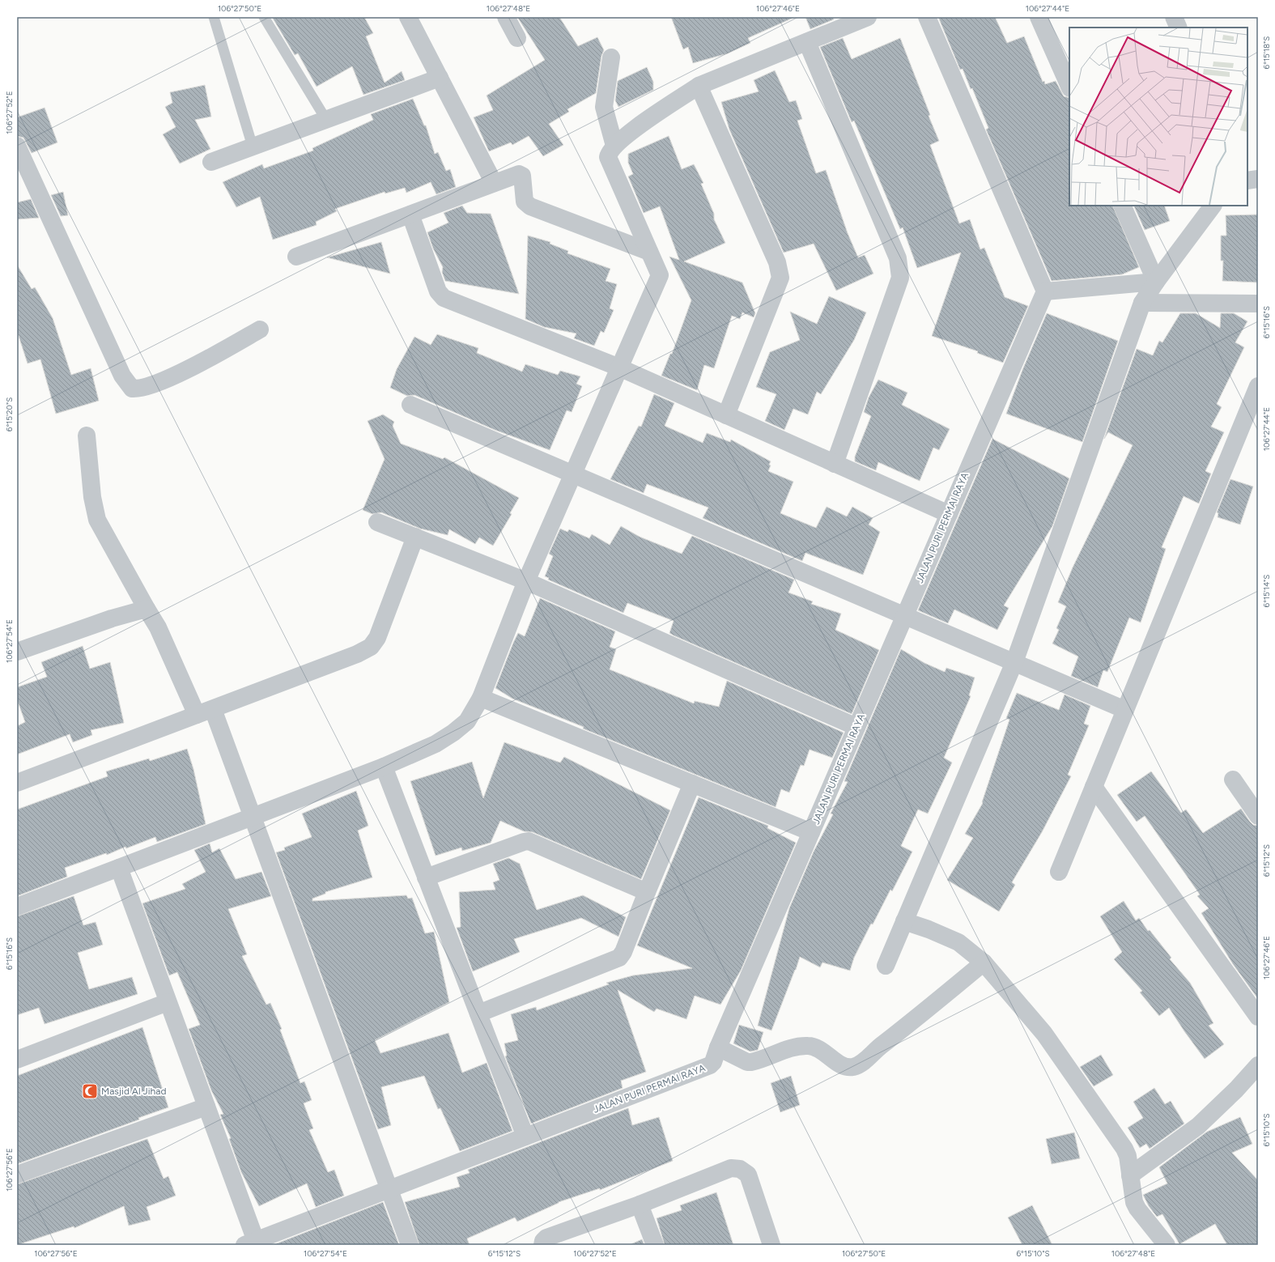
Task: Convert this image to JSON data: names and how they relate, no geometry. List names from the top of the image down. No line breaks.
{"streets":{"street":["JALAN PURI PERMAI RAYA"]},"places":{"mosque":["Masjid Al Jihad"]},"coordinates":["106°27'50\"E","106°27'48\"E","106°27'46\"E","106°27'44\"E","6°15'18\"S","106°27'52\"E","6°15'16\"S","6°15'20\"S","6°15'14\"S","106°27'54\"E","6°15'12\"S","6°15'10\"S","106°27'56\"E"]}
